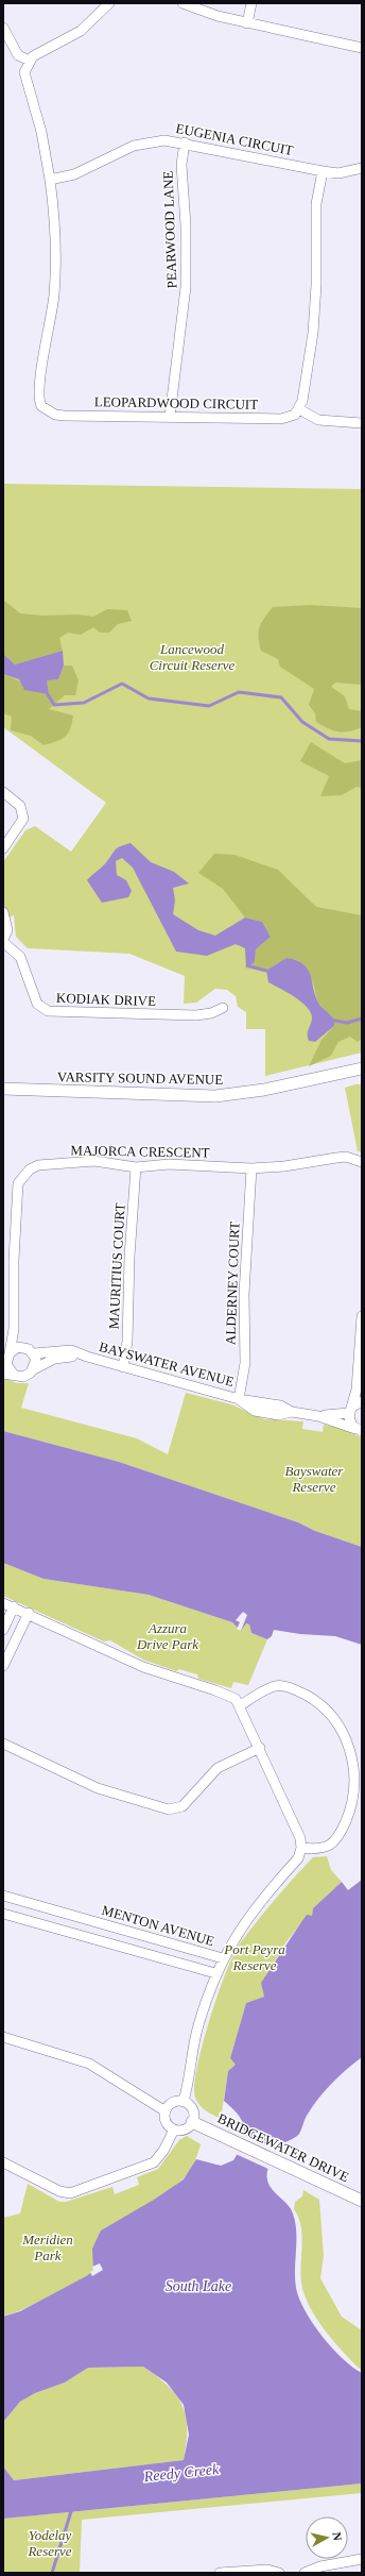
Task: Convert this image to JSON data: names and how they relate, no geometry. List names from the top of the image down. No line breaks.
{"streets":{"street":["EUGENIA CIRCUIT","PEARWOOD LANE","LEOPARDWOOD CIRCUIT","KODIAK DRIVE","VARSITY SOUND AVENUE","MAJORCA CRESCENT","MAURITIUS COURT","ALDERNEY COURT","BAYSWATER AVENUE","MENTON AVENUE","BRIDGEWATER DRIVE"]},"crossings":[["EUGENIA CIRCUIT","PEARWOOD LANE"],["EUGENIA CIRCUIT","LEOPARDWOOD CIRCUIT"],["PEARWOOD LANE","LEOPARDWOOD CIRCUIT"],["MAJORCA CRESCENT","MAURITIUS COURT"],["MAJORCA CRESCENT","ALDERNEY COURT"],["MAJORCA CRESCENT","BAYSWATER AVENUE"],["MAURITIUS COURT","BAYSWATER AVENUE"],["ALDERNEY COURT","BAYSWATER AVENUE"]],"water":["South Lake","Reedy Creek"],"parks":["Lancewood Circuit Reserve","Bayswater Reserve","Azzura Drive Park","Port Peyra Reserve","Meridien Park","Yodelay Reserve"],"north":"right"}
